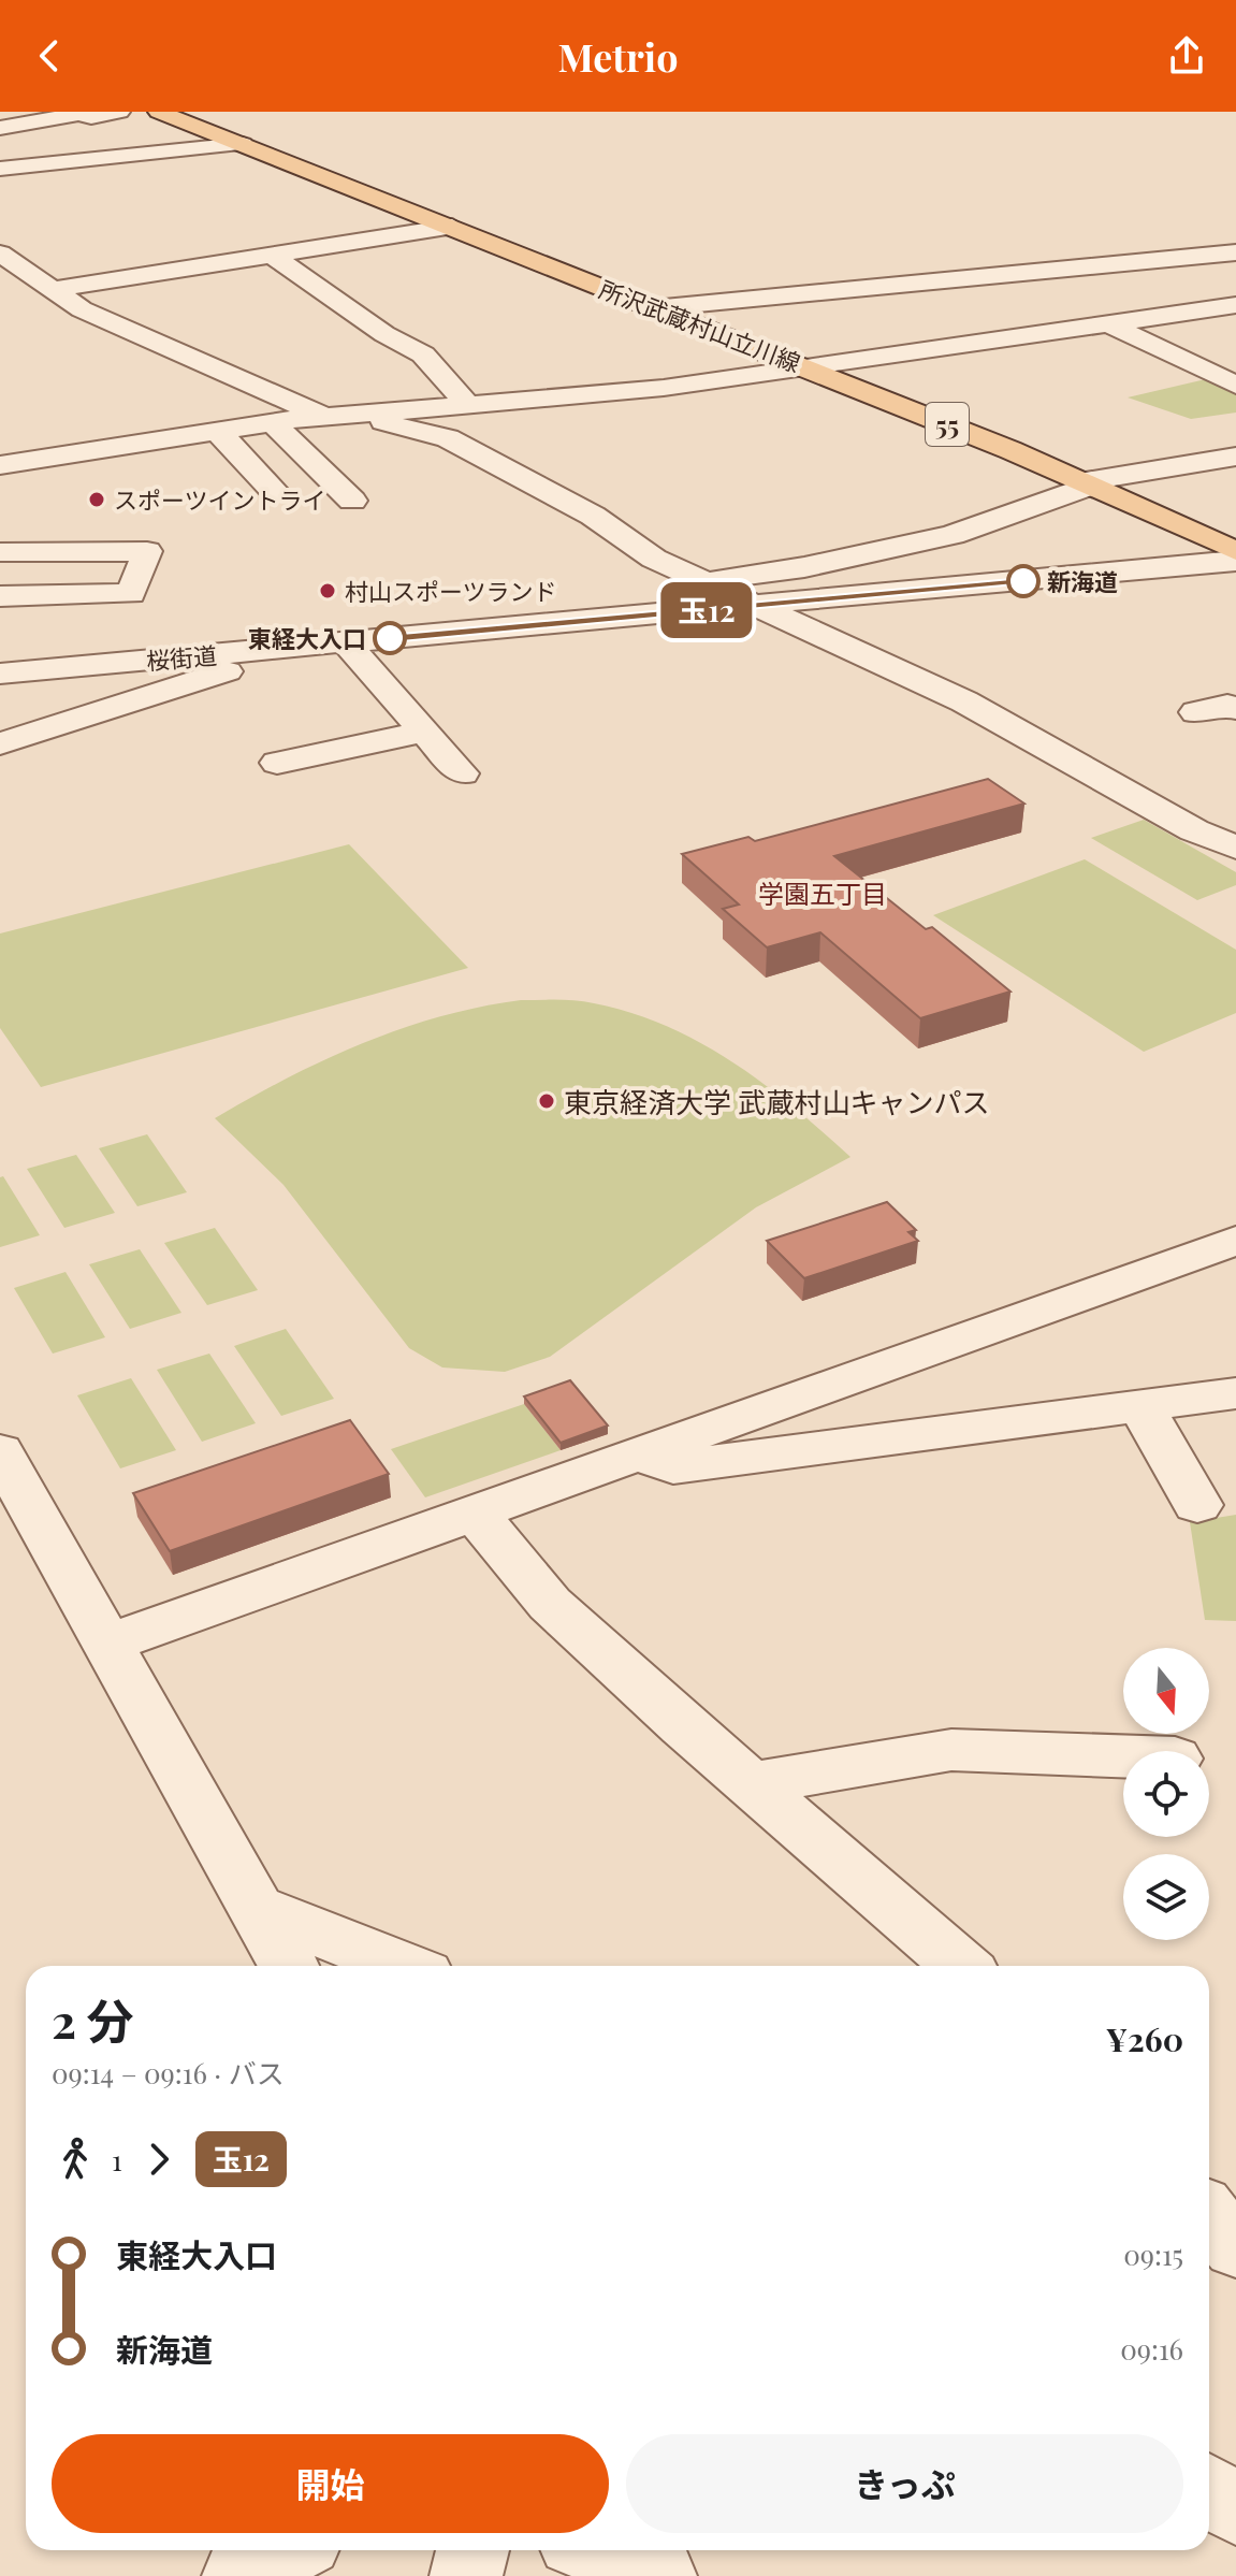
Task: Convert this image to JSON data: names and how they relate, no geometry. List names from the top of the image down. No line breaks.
{"streets":{"main road":["所沢武蔵村山立川線","55"],"street":["桜街道"]},"districts":["学園五丁目"],"places":["スポーツイントライ","新海道","村山スポーツランド","東経大入口","東京経済大学 武蔵村山キャンパス"],"lines":["bus line 玉12"],"north":"bottom","page":{"header":"Metrio","on_map":"玉12","heading":["2 分","09:14 – 09:16 · バス","¥260"],"legs":["1","玉12"],"list":[{"name":"東経大入口","value":"09:15"},{"name":"新海道","value":"09:16"}],"buttons":["開始","きっぷ"]}}
